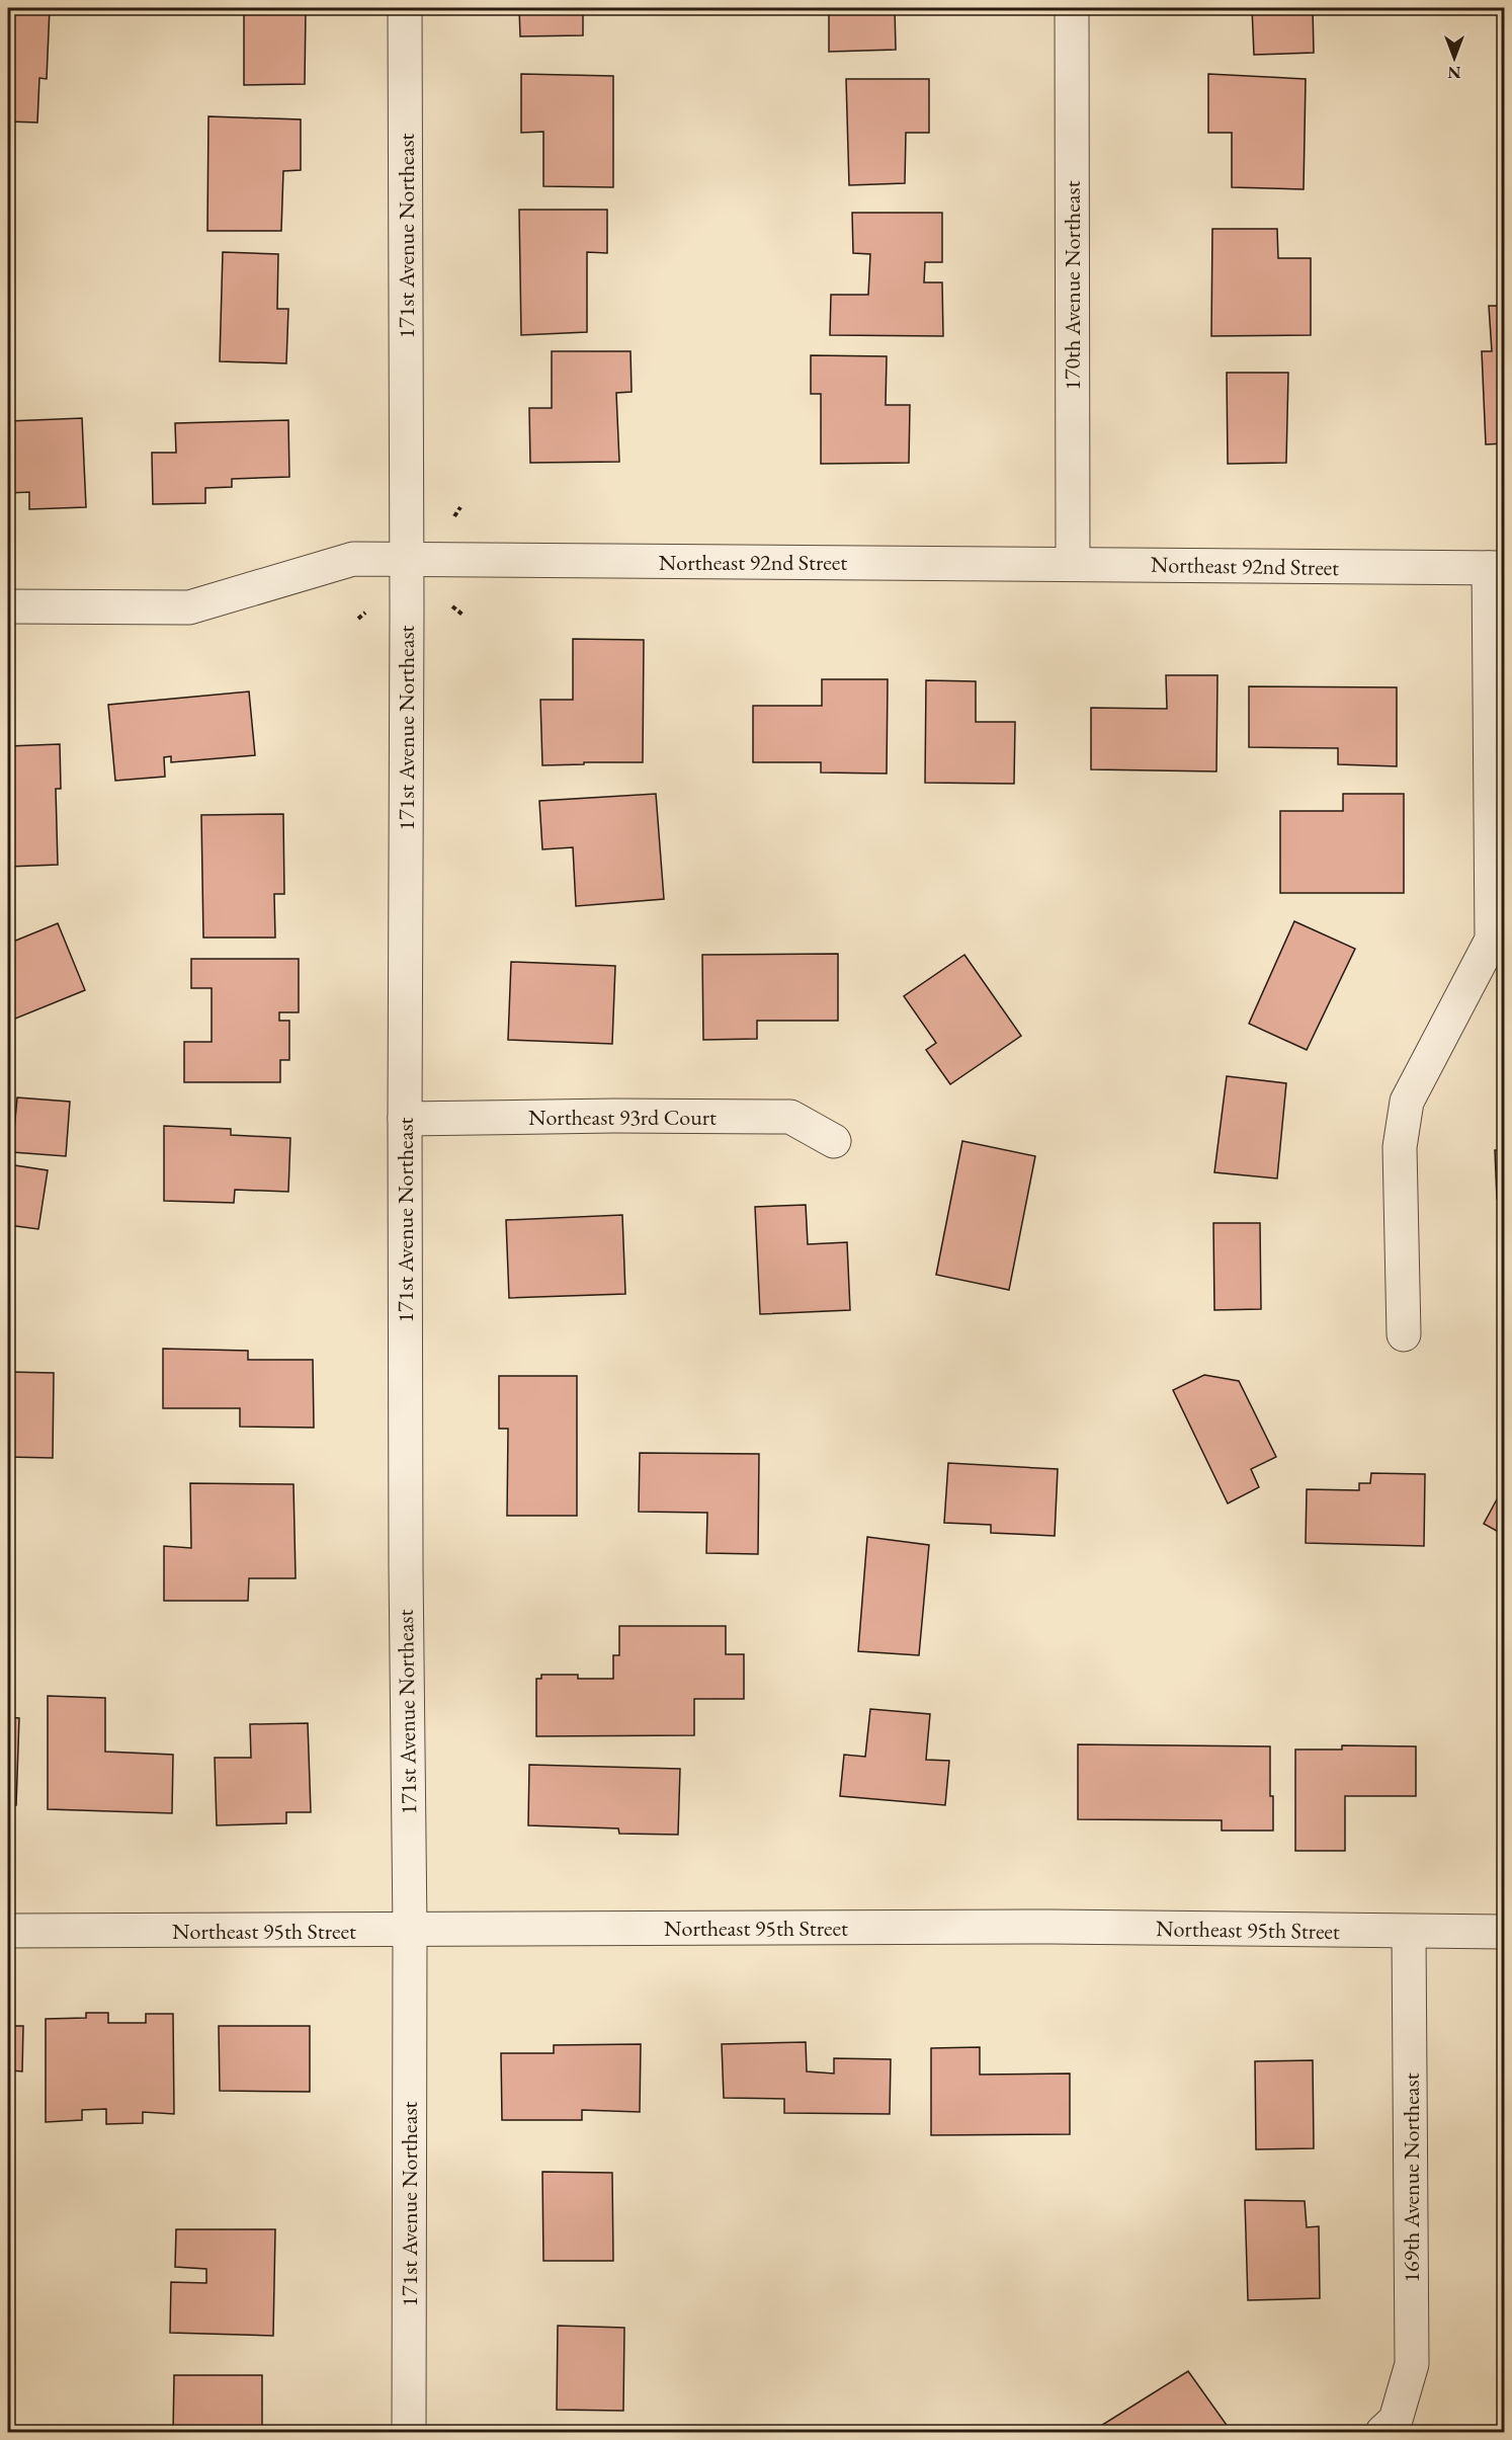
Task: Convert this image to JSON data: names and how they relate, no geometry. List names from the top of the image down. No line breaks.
{"streets":{"street":["171st Avenue Northeast","170th Avenue Northeast","Northeast 92nd Street","Northeast 93rd Court","Northeast 95th Street","169th Avenue Northeast"]},"crossings":[["171st Avenue Northeast","Northeast 92nd Street"],["171st Avenue Northeast","Northeast 93rd Court"],["171st Avenue Northeast","Northeast 95th Street"],["170th Avenue Northeast","Northeast 92nd Street"],["Northeast 95th Street","169th Avenue Northeast"]],"north":"bottom"}
